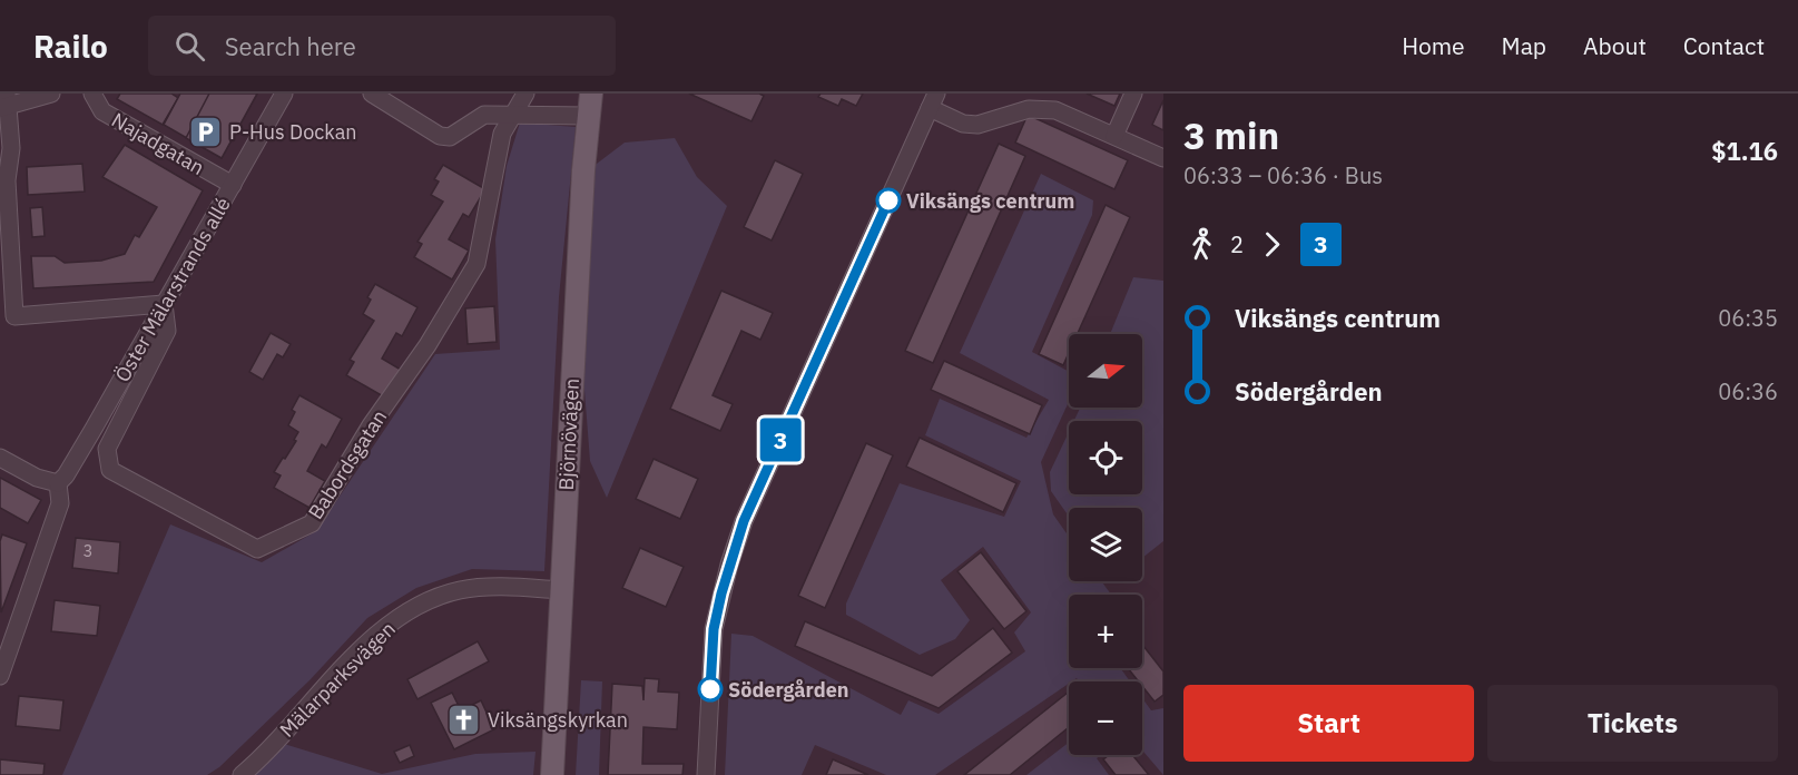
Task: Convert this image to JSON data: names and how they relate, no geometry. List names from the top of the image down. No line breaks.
{"streets":{"main road":["Björnövägen"],"street":["Najadgatan","Öster Mälarstrands allé","Babordsgatan","Mälarparksvägen"]},"crossings":[["Najadgatan","Öster Mälarstrands allé"],["Öster Mälarstrands allé","Babordsgatan"],["Björnövägen","Mälarparksvägen"]],"places":{"parking":["P-Hus Dockan"],"other":["Viksängs centrum","Södergården"],"church":["Viksängskyrkan"]},"lines":["bus line 3"],"house_numbers":["3"],"north":"right","page":{"header":"Railo","search":"Search here","nav":["Home","Map","About","Contact"],"on_map":"3","heading":["3 min","06:33 – 06:36 · Bus","$1.16"],"legs":["2","3"],"list":[{"name":"Viksängs centrum","value":"06:35"},{"name":"Södergården","value":"06:36"}],"map_buttons":["+","−"],"buttons":["Start","Tickets"]}}
